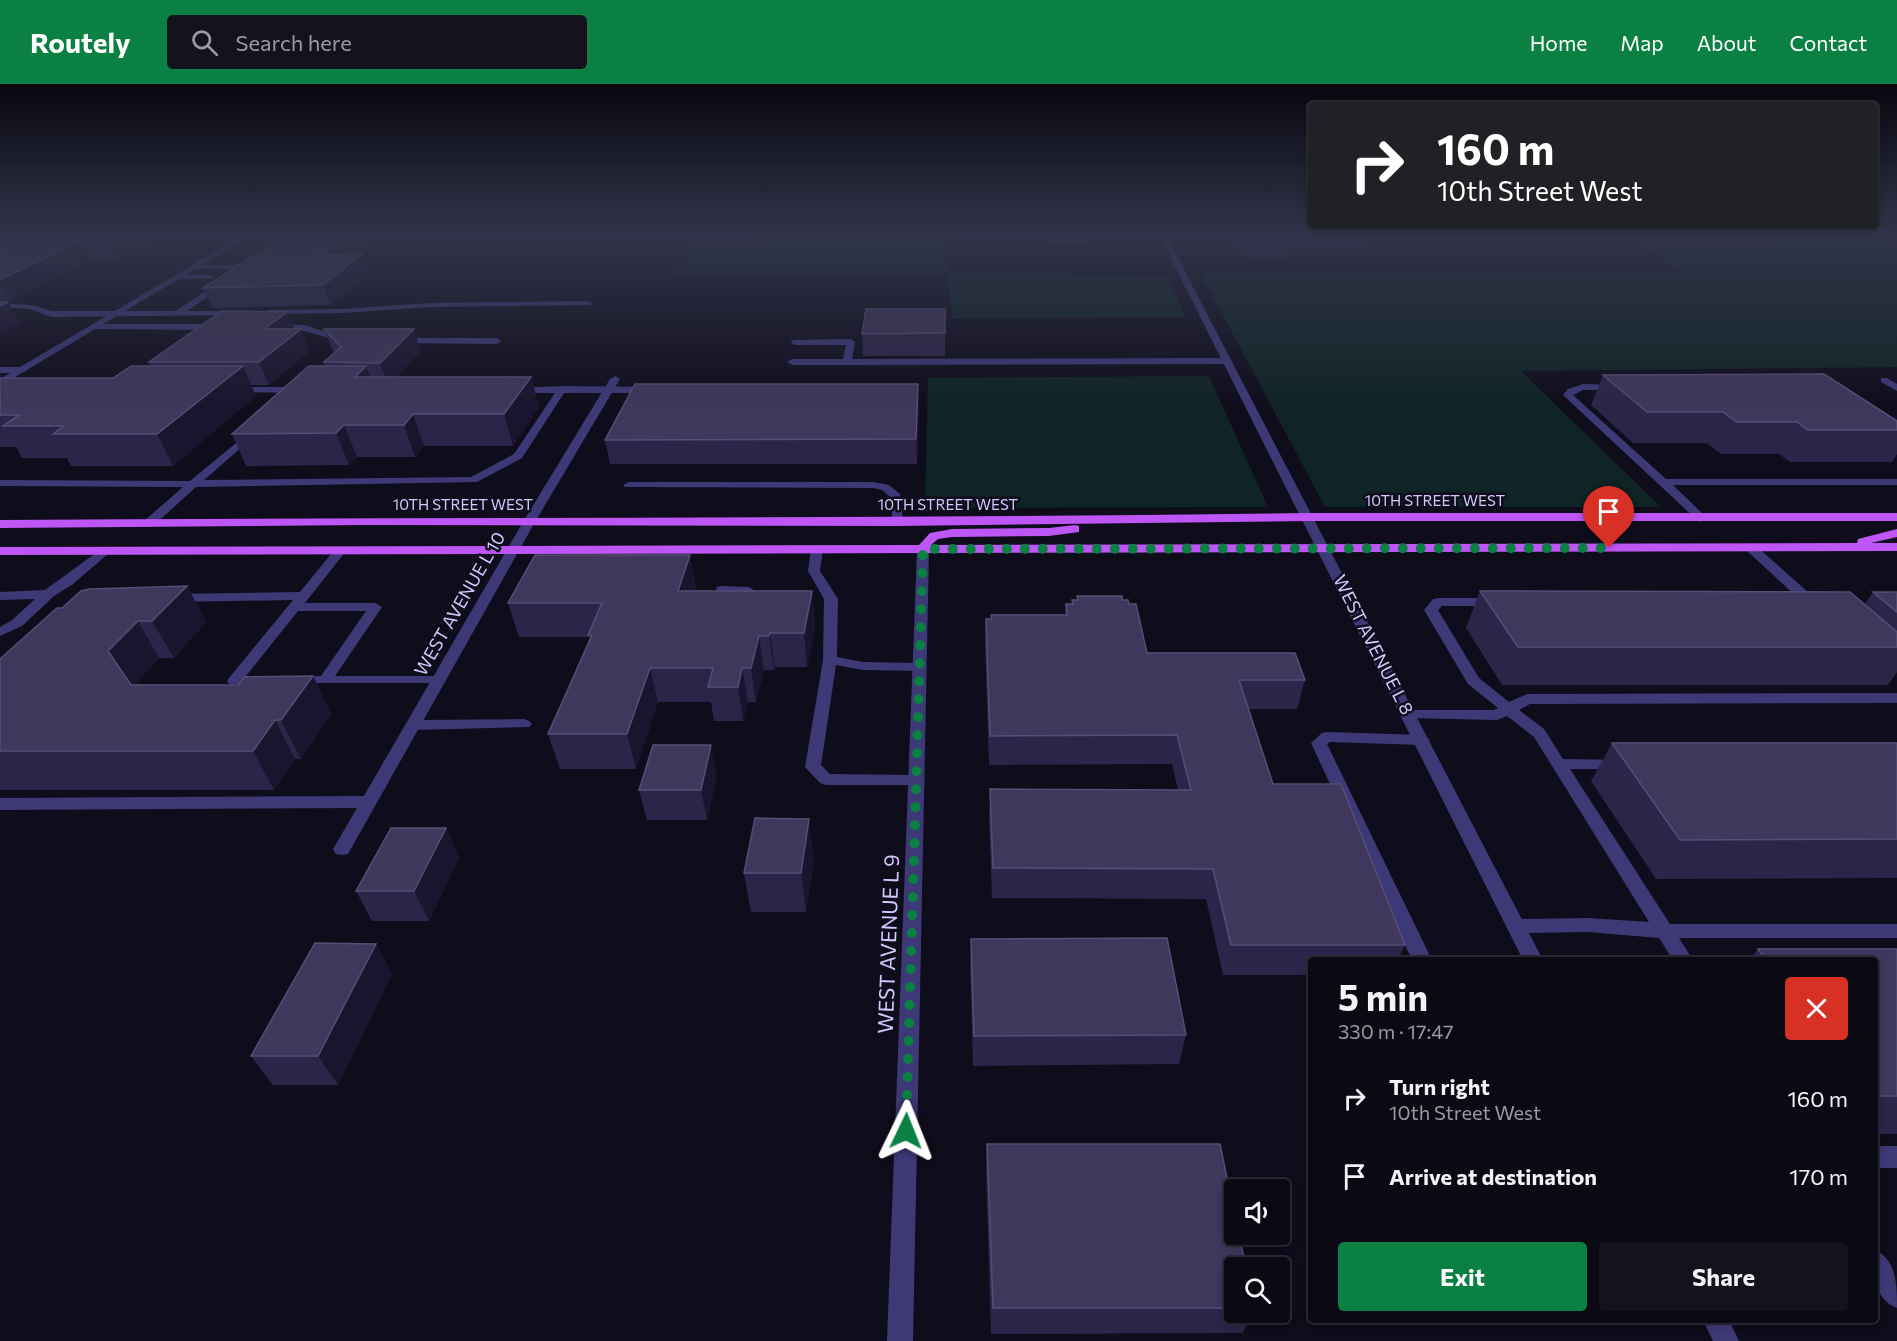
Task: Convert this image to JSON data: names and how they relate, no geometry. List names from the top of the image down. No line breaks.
{"streets":{"main road":["10TH STREET WEST"],"street":["WEST AVENUE L 10","WEST AVENUE L 8","WEST AVENUE L 9"]},"crossings":[["10TH STREET WEST","WEST AVENUE L 10"],["10TH STREET WEST","WEST AVENUE L 8"]],"page":{"header":"Routely","search":"Search here","nav":["Home","Map","About","Contact"],"turn":["160 m","10th Street West"],"heading":["5 min","330 m · 17:47"],"list":[{"name":"Turn right","note":"10th Street West","value":"160 m"},{"name":"Arrive at destination","value":"170 m"}],"buttons":["Exit","Share"]}}
